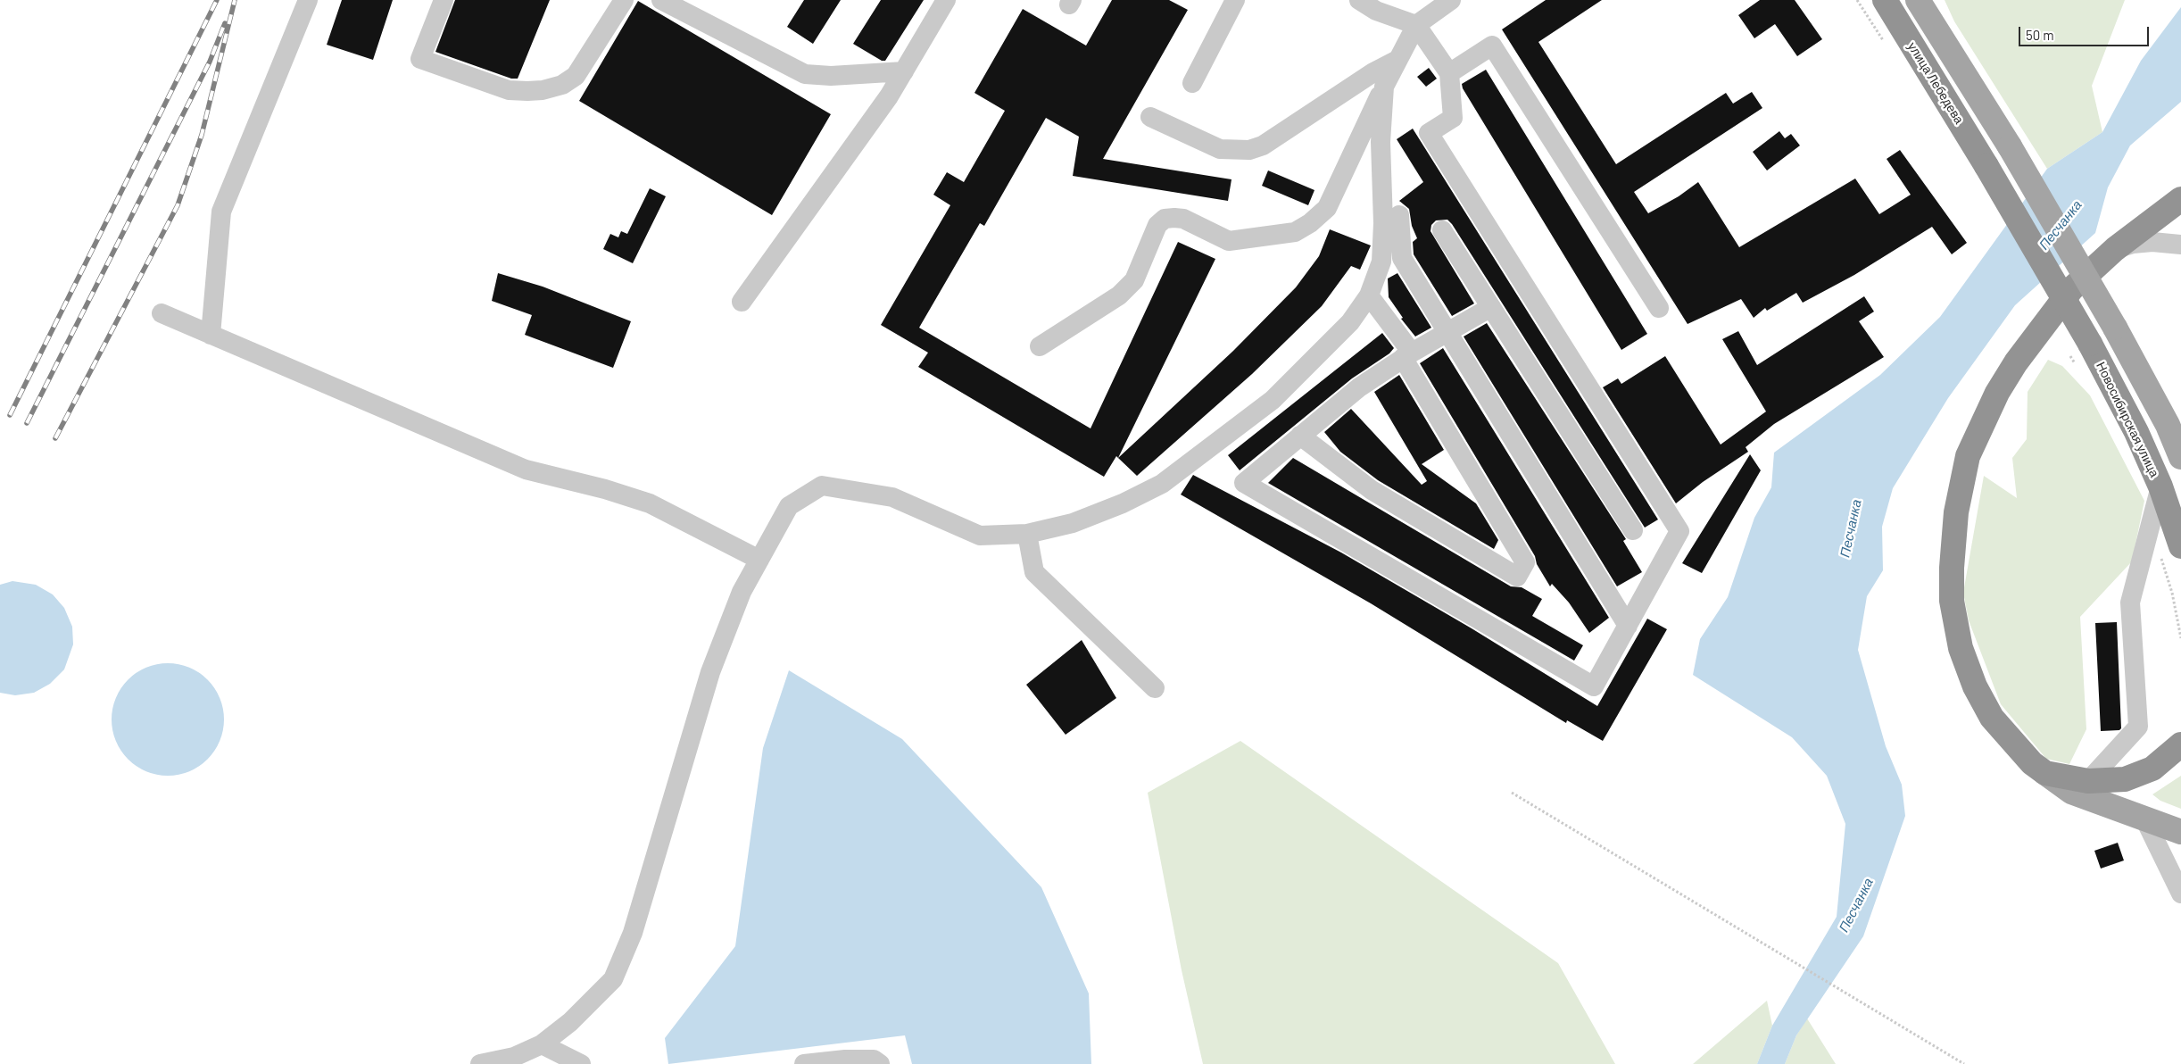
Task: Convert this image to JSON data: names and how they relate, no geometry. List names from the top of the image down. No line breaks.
{"streets":{"highway":["улица Лебедева","Новосибирская улица"]},"crossings":[["улица Лебедева","Новосибирская улица"]],"water":["Песчанка"],"scale_bar":"50 m"}
